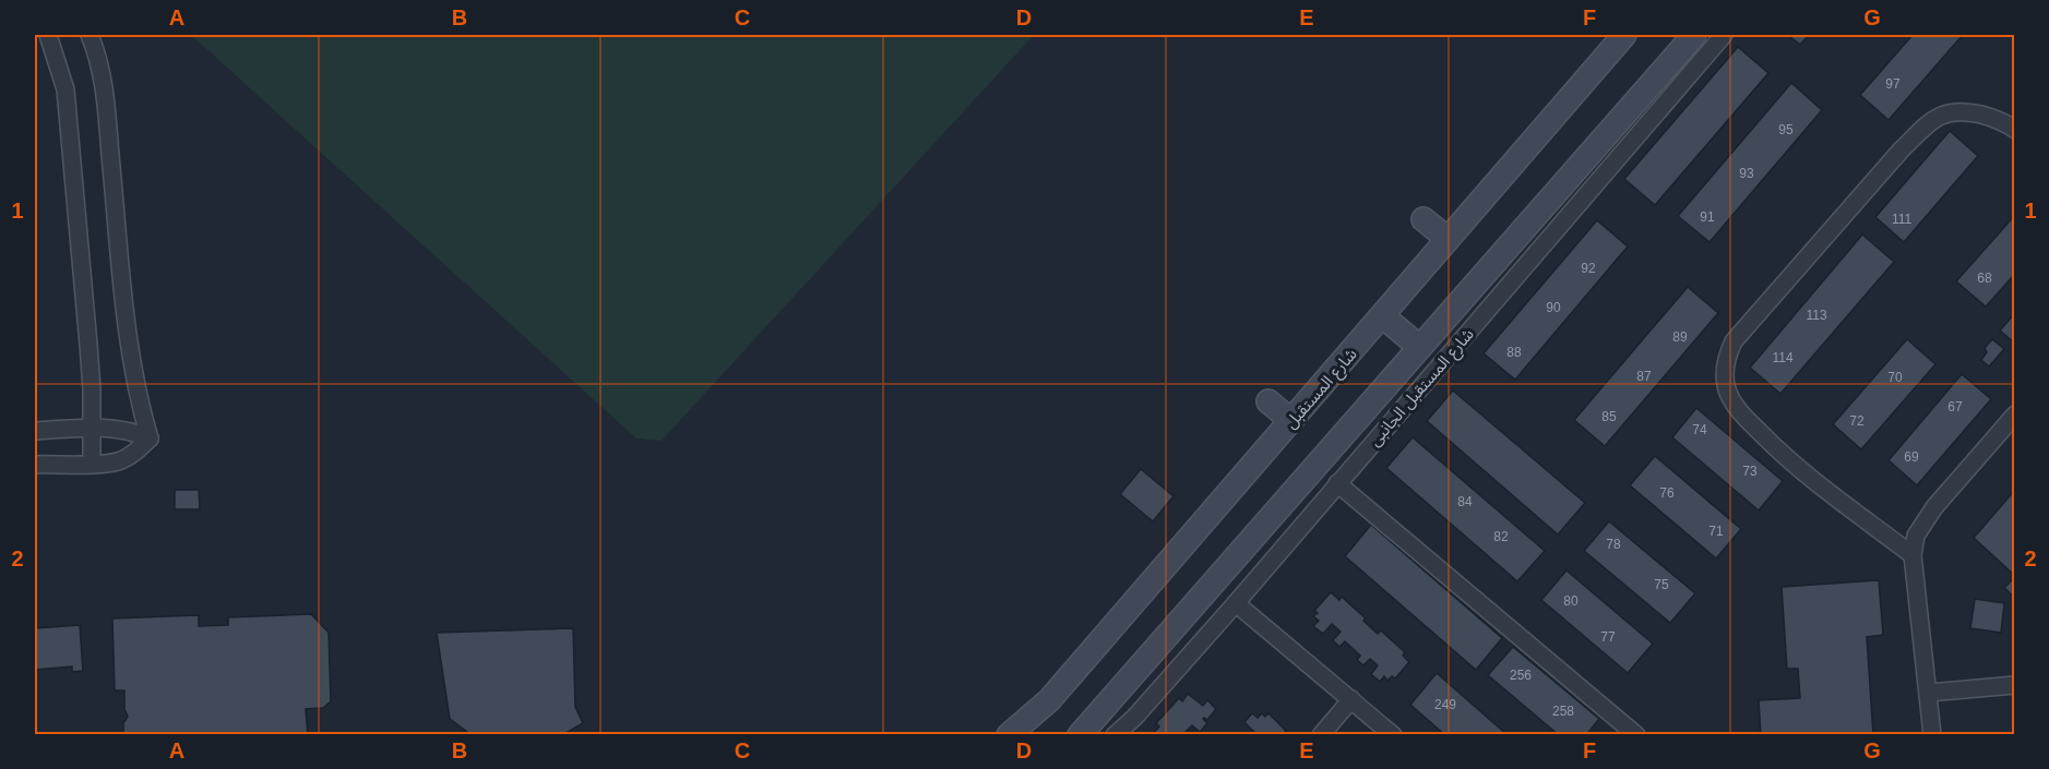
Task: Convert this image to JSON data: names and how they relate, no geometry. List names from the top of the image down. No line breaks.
{"streets":{"street":["شارع المستقبل الجانبى","شارع المستقبل"]},"house_numbers":["97","95","93","91","111","92","68","90","113","89","88","114","87","70","67","85","72","74","69","73","76","84","71","82","78","75","80","77","256","249","258"],"grid":{"columns":["A","B","C","D","E","F","G"],"rows":["1","2"]}}
